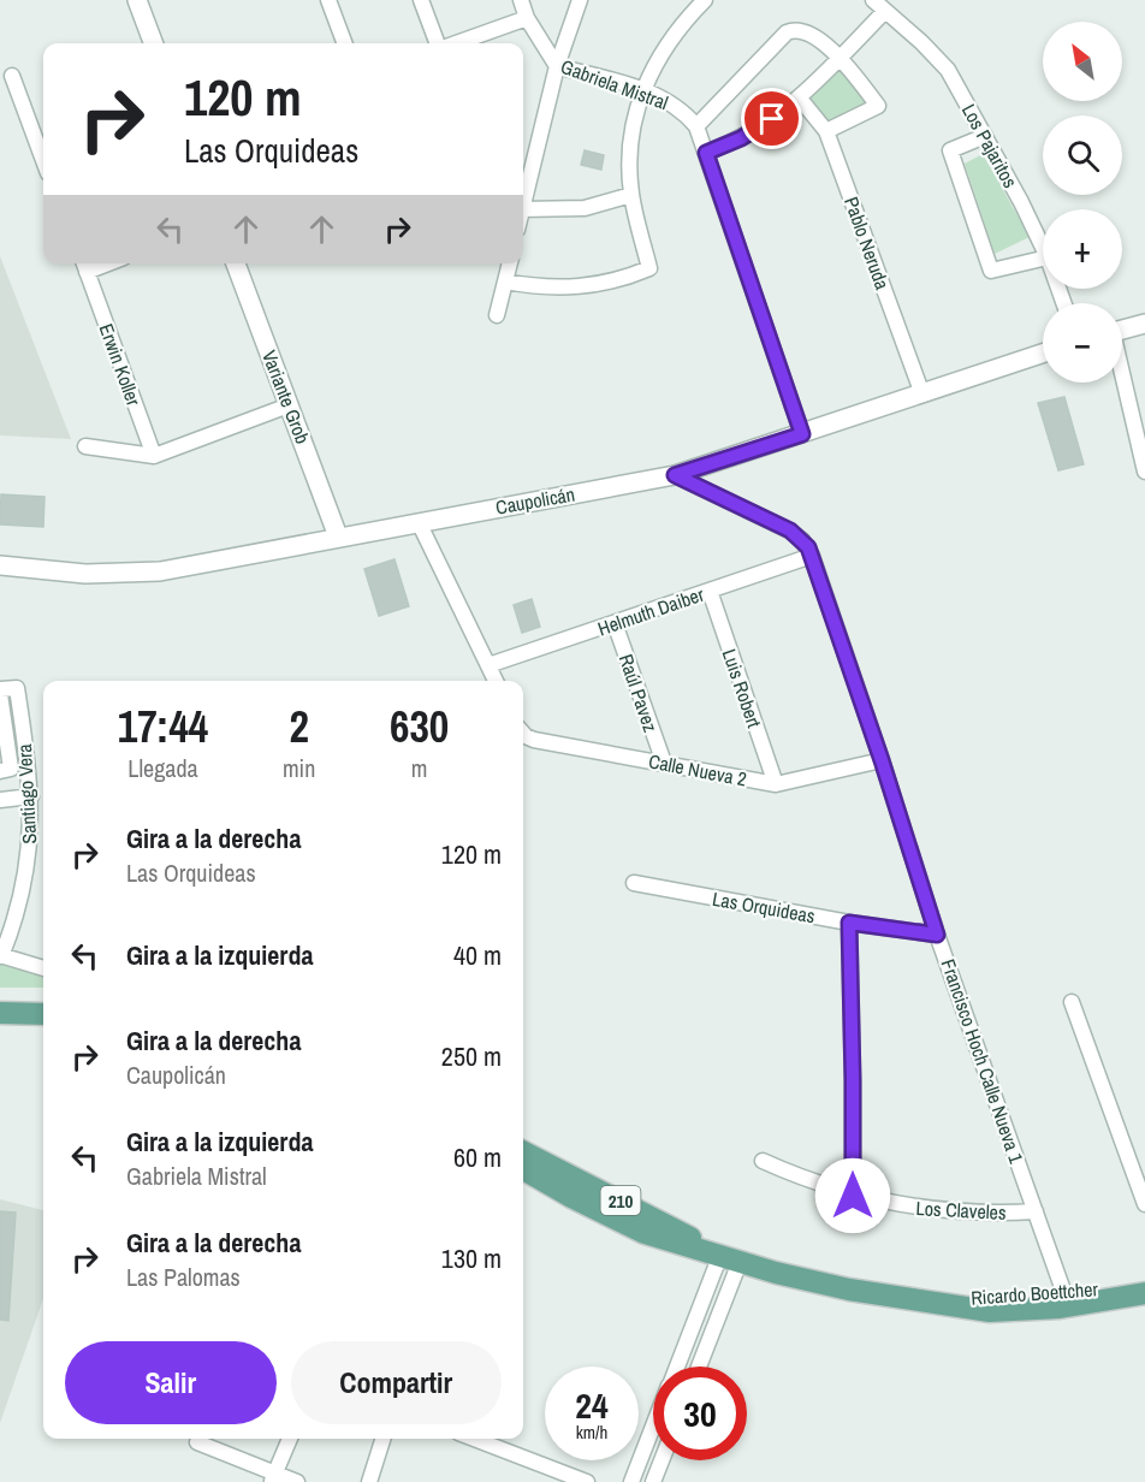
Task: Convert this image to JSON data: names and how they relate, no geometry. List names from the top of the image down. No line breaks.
{"streets":{"main road":["210","Ricardo Boettcher"],"street":["Gabriela Mistral","Los Pajaritos","Pablo Neruda","Erwin Koller","Variante Grob","Caupolicán","Helmuth Daiber","Luis Robert","Raúl Pavez","Calle Nueva 2","Santiago Vera","Las Orquideas","Francisco Hoch Calle Nueva 1","Los Claveles"]},"crossings":[["Gabriela Mistral","Caupolicán"],["Pablo Neruda","Caupolicán"],["Variante Grob","Caupolicán"],["Caupolicán","Francisco Hoch Calle Nueva 1"],["Helmuth Daiber","Luis Robert"],["Helmuth Daiber","Raúl Pavez"],["Helmuth Daiber","Francisco Hoch Calle Nueva 1"],["Luis Robert","Calle Nueva 2"],["Raúl Pavez","Calle Nueva 2"],["Calle Nueva 2","Francisco Hoch Calle Nueva 1"],["Las Orquideas","Francisco Hoch Calle Nueva 1"],["Francisco Hoch Calle Nueva 1","Los Claveles"],["Francisco Hoch Calle Nueva 1","Ricardo Boettcher"]],"north":"top left","page":{"map_buttons":["+","−"],"turn":["120 m","Las Orquideas"],"eta":["17:44","Llegada","2","min","630","m"],"list":[{"name":"Gira a la derecha","note":"Las Orquideas","value":"120 m"},{"name":"Gira a la izquierda","value":"40 m"},{"name":"Gira a la derecha","note":"Caupolicán","value":"250 m"},{"name":"Gira a la izquierda","note":"Gabriela Mistral","value":"60 m"},{"name":"Gira a la derecha","note":"Las Palomas","value":"130 m"}],"buttons":["Salir","Compartir"],"speed":"24 km/h","limit":"30"}}
